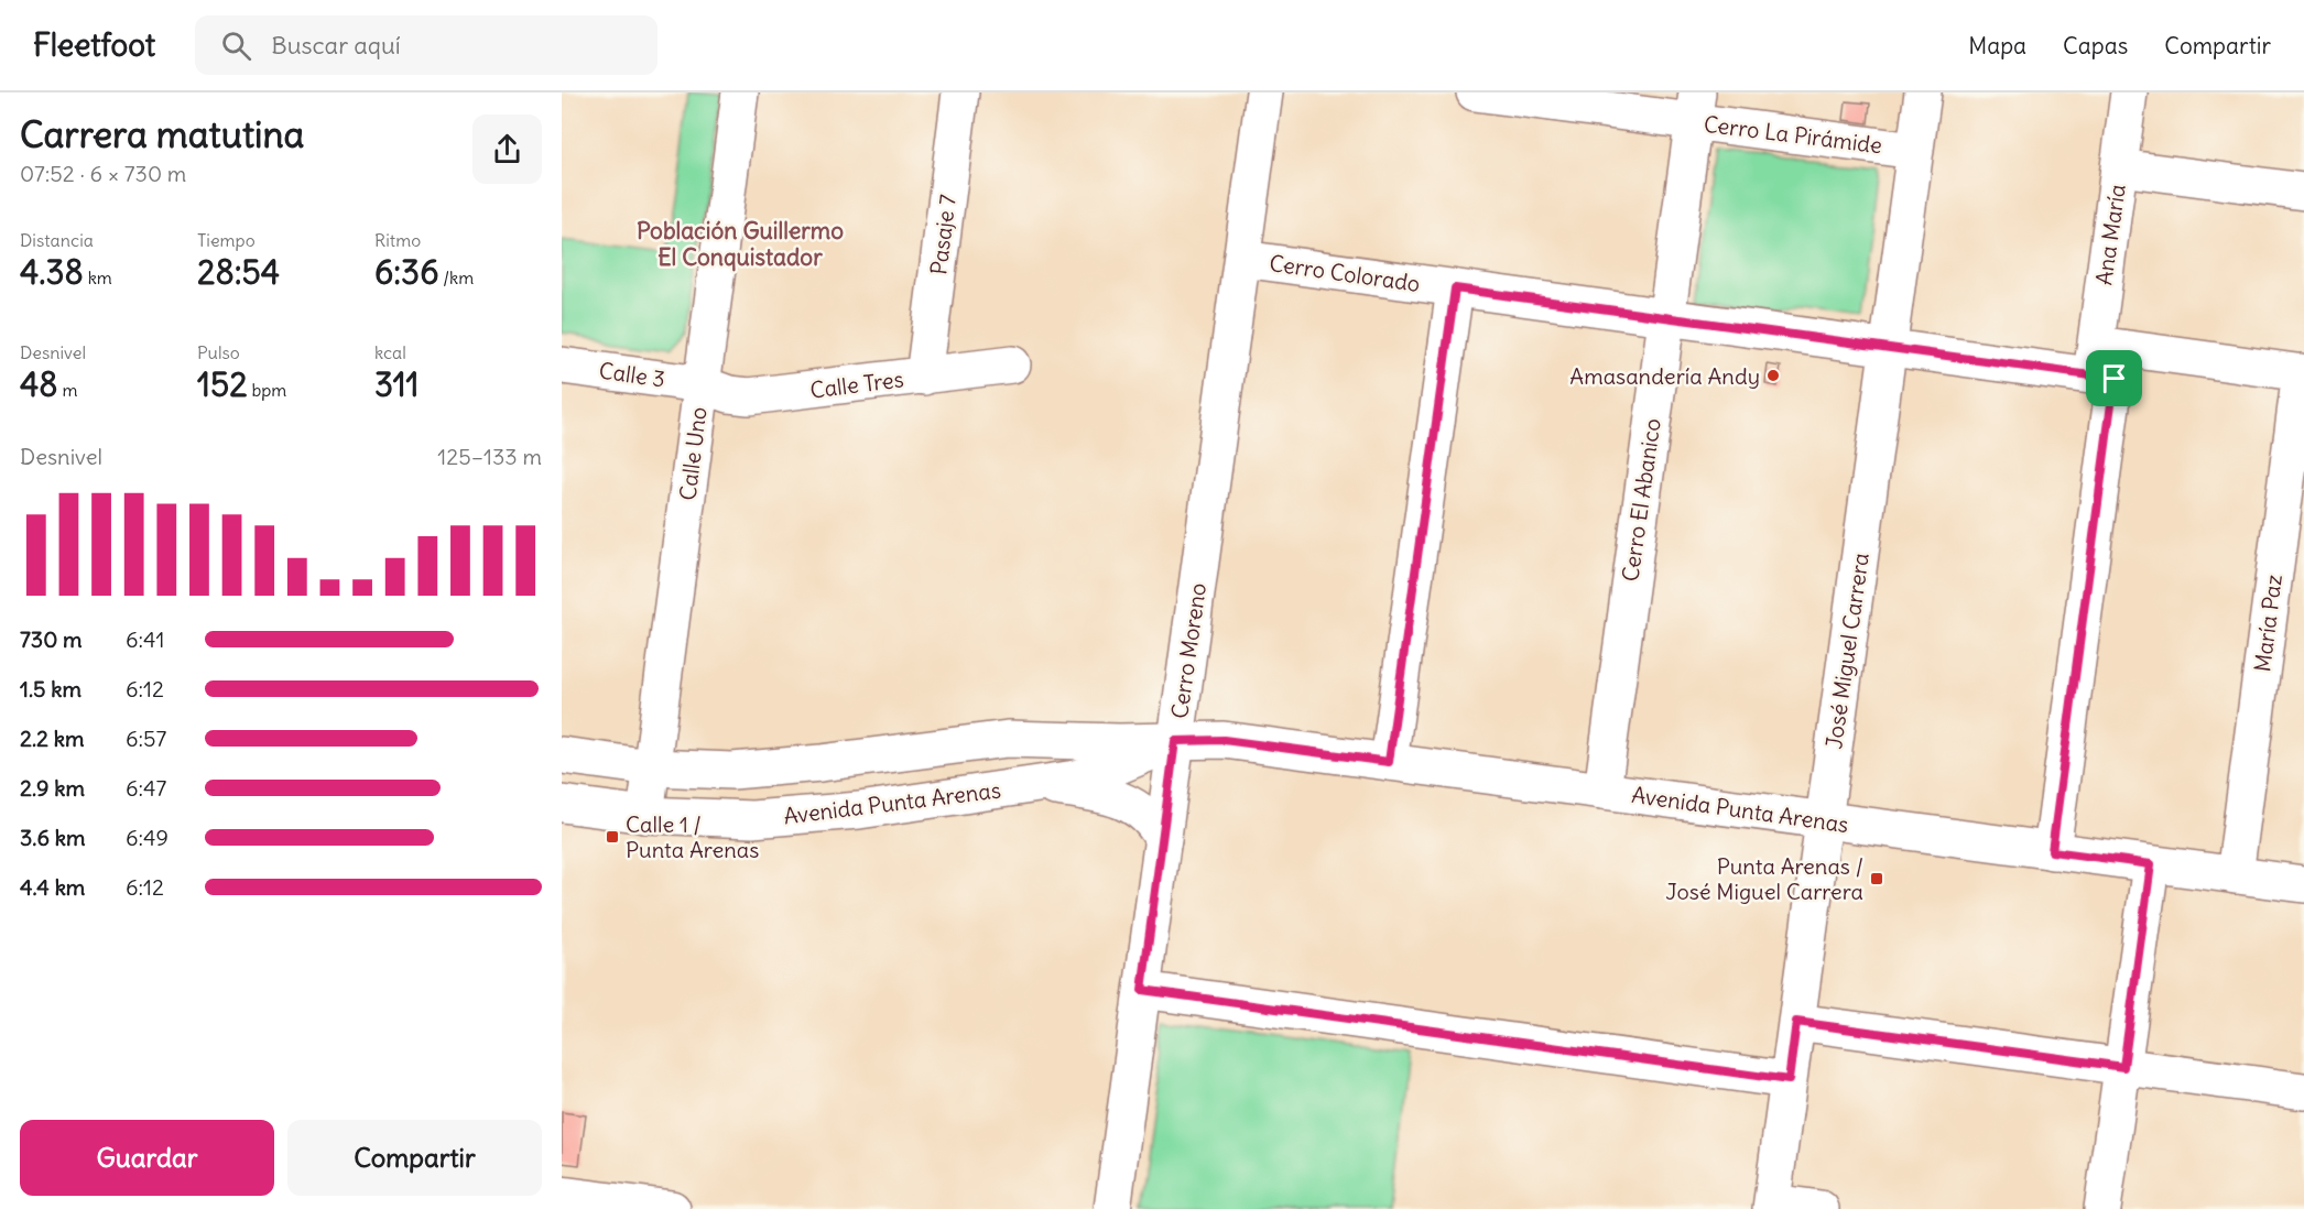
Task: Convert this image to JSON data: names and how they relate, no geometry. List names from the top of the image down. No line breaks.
{"streets":{"street":["Cerro La Pirámide","Pasaje 7","Ana María","Cerro Colorado","Calle 3","Calle Tres","Calle Uno","Cerro El Abanico","María Paz","Cerro Moreno","José Miguel Carrera","Avenida Punta Arenas"]},"crossings":[["Cerro La Pirámide","Cerro El Abanico"],["Cerro La Pirámide","José Miguel Carrera"],["Pasaje 7","Calle Tres"],["Ana María","Cerro Colorado"],["Ana María","Avenida Punta Arenas"],["Cerro Colorado","Cerro El Abanico"],["Cerro Colorado","María Paz"],["Cerro Colorado","Cerro Moreno"],["Cerro Colorado","José Miguel Carrera"],["Calle 3","Calle Tres"],["Calle 3","Calle Uno"],["Calle Tres","Calle Uno"],["Calle Uno","Avenida Punta Arenas"],["Cerro El Abanico","Avenida Punta Arenas"],["María Paz","Avenida Punta Arenas"],["Cerro Moreno","Avenida Punta Arenas"],["José Miguel Carrera","Avenida Punta Arenas"]],"districts":["Población Guillermo El Conquistador"],"places":{"other":["Amasandería Andy"],"transit":["Calle 1 / Punta Arenas","Punta Arenas / José Miguel Carrera"]},"page":{"header":"Fleetfoot","search":"Buscar aquí","nav":["Mapa","Capas","Compartir"],"heading":["Carrera matutina","07:52 · 6 × 730 m"],"stats":[["Distancia","4.38 km"],["Tiempo","28:54"],["Ritmo","6:36 /km"],["Desnivel","48 m"],["Pulso","152 bpm"],["kcal","311"]],"chart":["Desnivel","125–133 m"],"list":[{"name":"730 m","note":"6:41"},{"name":"1.5 km","note":"6:12"},{"name":"2.2 km","note":"6:57"},{"name":"2.9 km","note":"6:47"},{"name":"3.6 km","note":"6:49"},{"name":"4.4 km","note":"6:12"}],"buttons":["Guardar","Compartir"]}}
